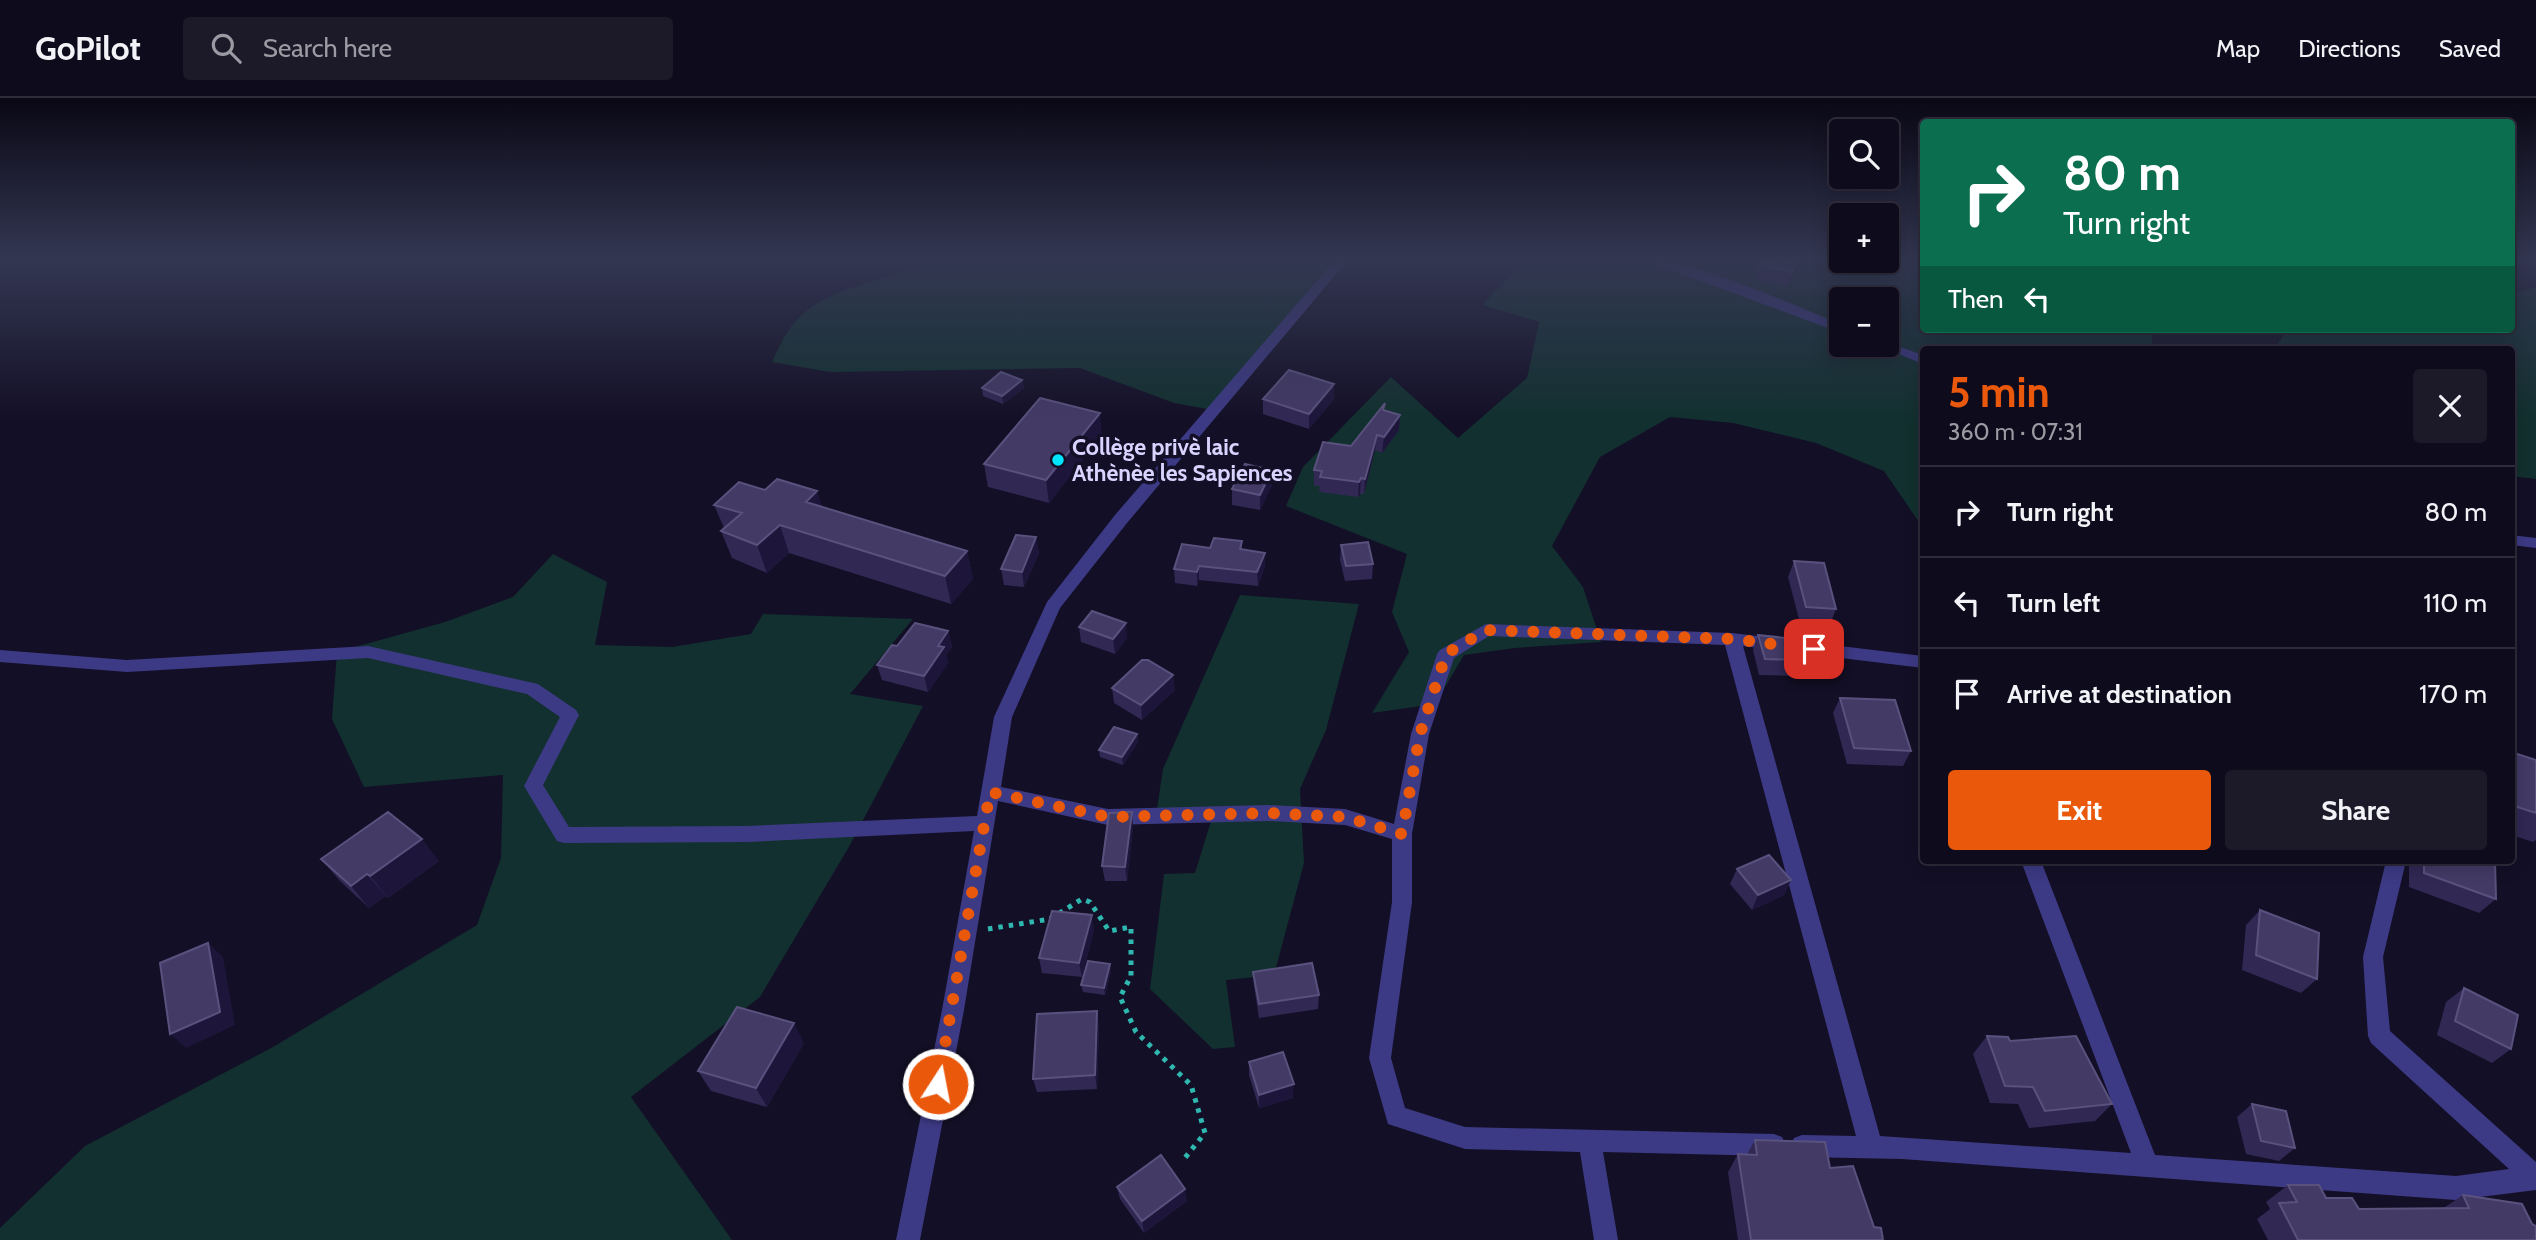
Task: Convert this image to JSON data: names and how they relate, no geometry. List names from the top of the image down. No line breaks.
{"places":["Collège privè laic Athènèe les Sapiences"],"page":{"header":"GoPilot","search":"Search here","nav":["Map","Directions","Saved"],"map_buttons":["+","−"],"turn":["80 m","Turn right"],"then":"Then","heading":["5 min","360 m · 07:31"],"list":[{"name":"Turn right","value":"80 m"},{"name":"Turn left","value":"110 m"},{"name":"Arrive at destination","value":"170 m"}],"buttons":["Exit","Share"]}}
